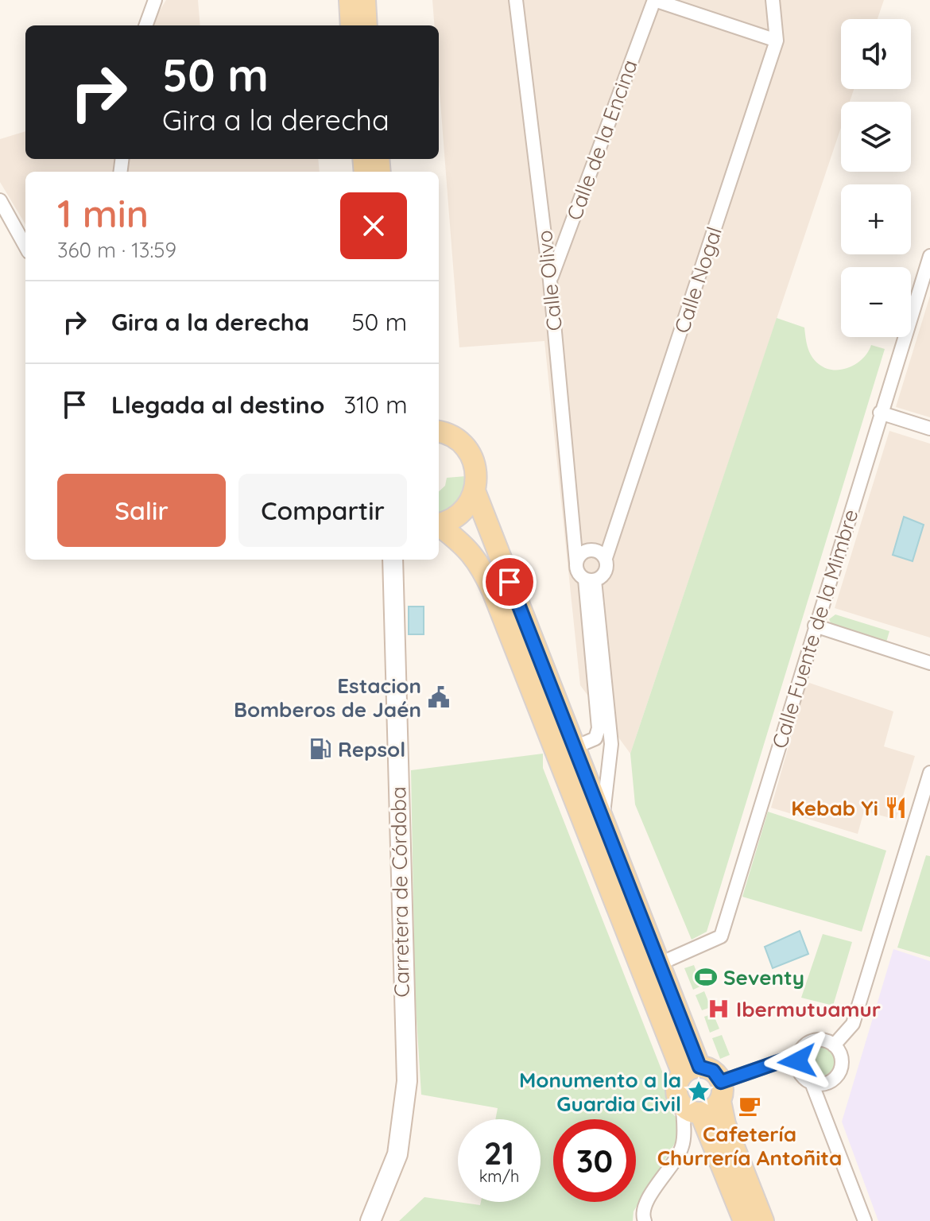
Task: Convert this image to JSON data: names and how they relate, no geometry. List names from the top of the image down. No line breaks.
{"streets":{"main road":["Carretera de Córdoba"],"street":["Calle de la Encina","Calle Nogal","Calle Olivo","Calle Fuente de la Mimbre"]},"crossings":[["Calle de la Encina","Calle Olivo"],["Calle Nogal","Calle Olivo"]],"places":{"public building":["Estacion Bomberos de Jaén"],"fuel station":["Repsol"],"restaurant":["Kebab Yi"],"sports":["Seventy"],"hospital":["Ibermutuamur"],"place":["Monumento a la Guardia Civil"],"cafe":["Cafetería Churrería Antoñita"]},"page":{"map_buttons":["+","−"],"turn":["50 m","Gira a la derecha"],"heading":["1 min","360 m · 13:59"],"list":[{"name":"Gira a la derecha","value":"50 m"},{"name":"Llegada al destino","value":"310 m"}],"buttons":["Salir","Compartir"],"speed":"21 km/h","limit":"30"}}
